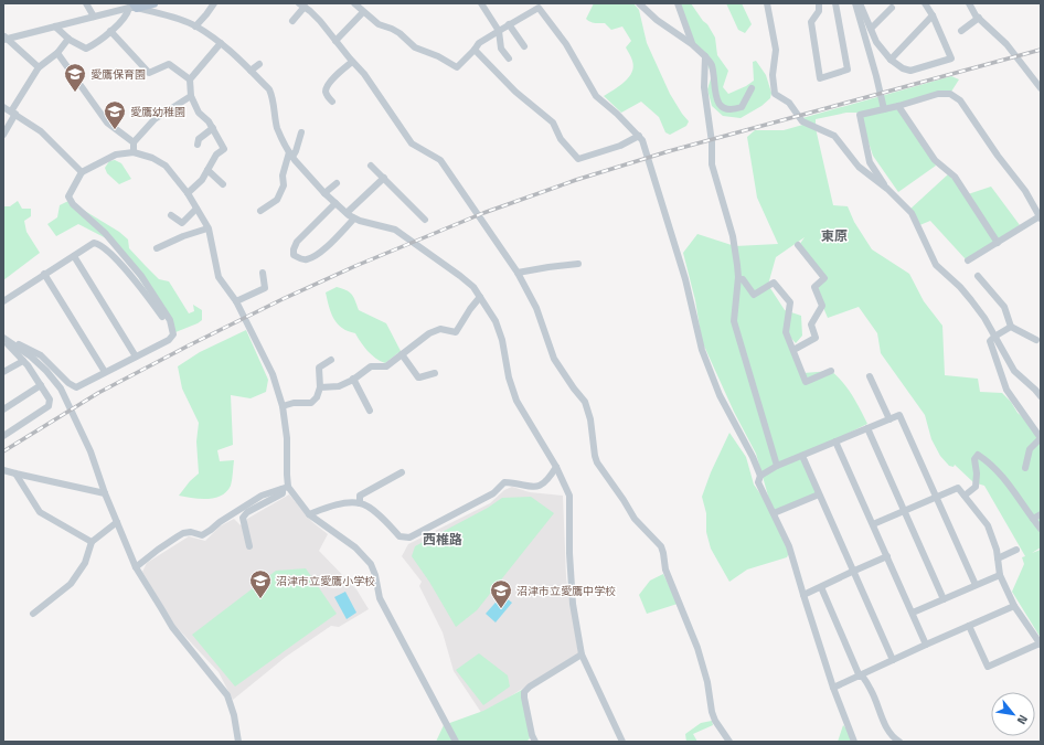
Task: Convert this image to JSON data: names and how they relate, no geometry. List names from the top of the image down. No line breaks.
{"districts":["東原","西椎路"],"places":{"school or university":["愛鷹保育園","愛鷹幼稚園","沼津市立愛鷹小学校","沼津市立愛鷹中学校"]},"north":"bottom right"}
